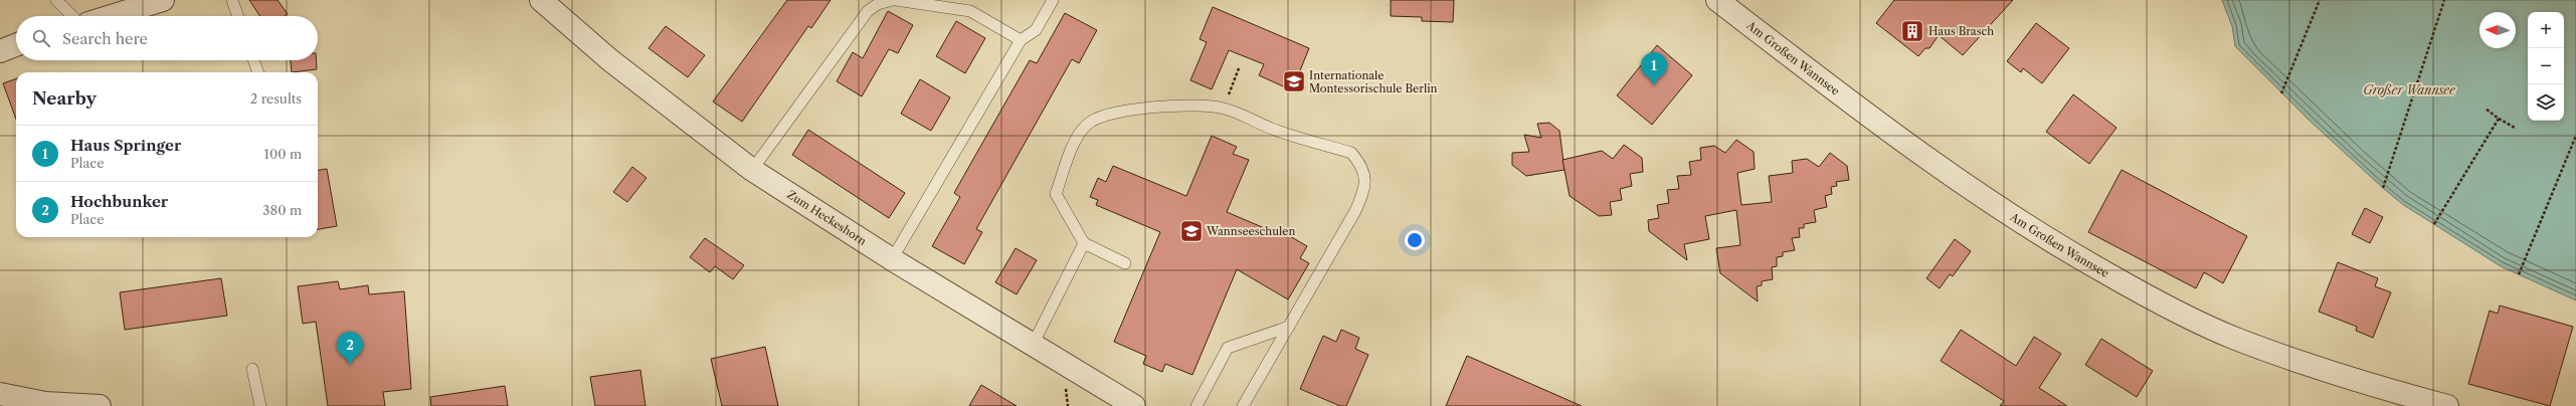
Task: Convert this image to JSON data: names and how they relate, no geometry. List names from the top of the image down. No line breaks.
{"streets":{"street":["Am Großen Wannsee","Zum Heckeshorn"]},"water":["Großer Wannsee"],"places":{"building":["Haus Brasch"],"school or university":["Internationale Montessorischule Berlin","Wannseeschulen"]},"north":"left","page":{"map_buttons":["+","−"],"search":"Search here","pins":["1","2"],"heading":["Nearby","2 results"],"list":[{"mark":"1","name":"Haus Springer","note":"Place","value":"100 m"},{"mark":"2","name":"Hochbunker","note":"Place","value":"380 m"}]}}
